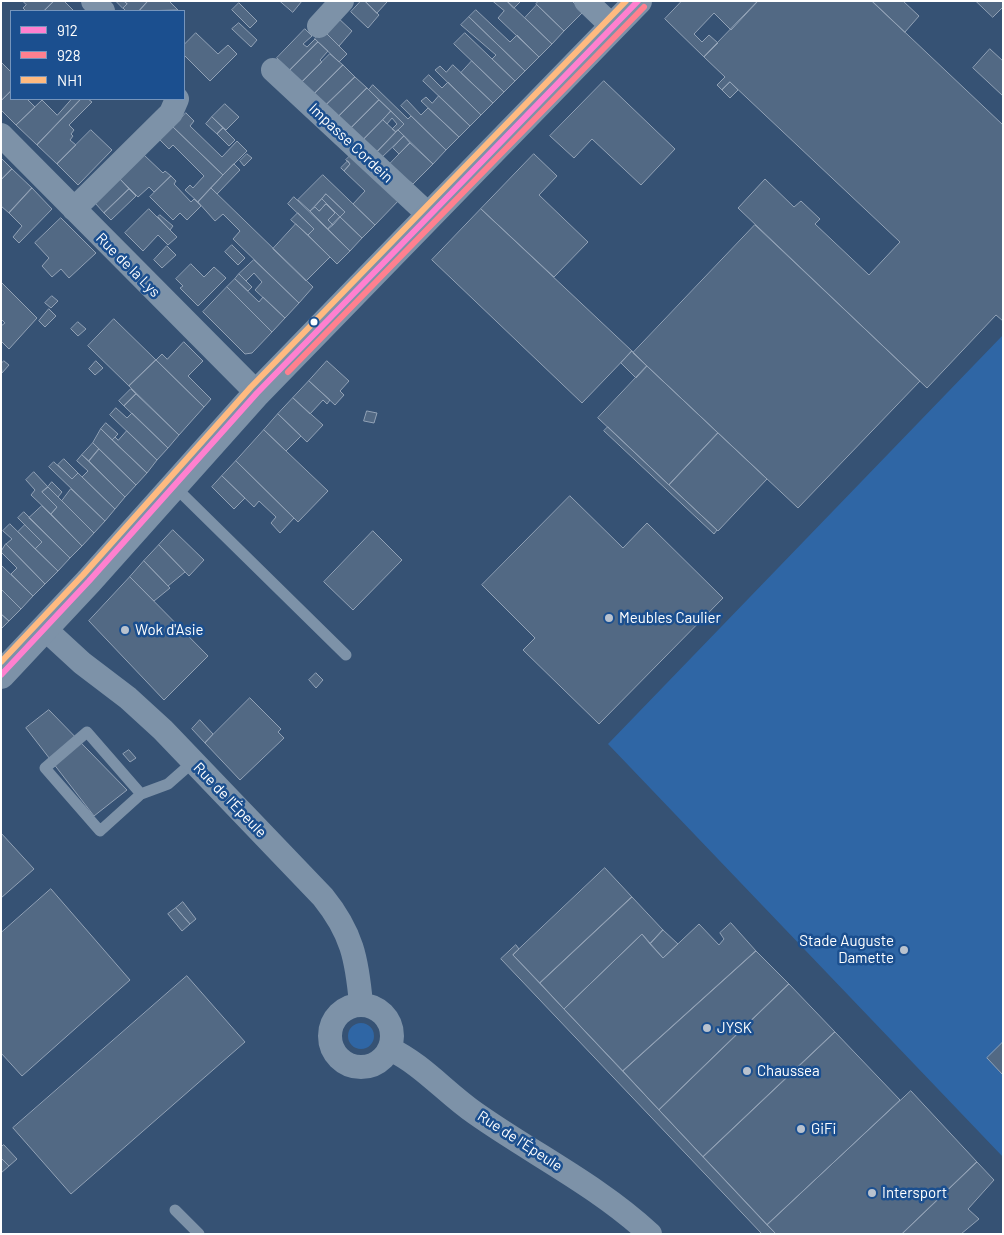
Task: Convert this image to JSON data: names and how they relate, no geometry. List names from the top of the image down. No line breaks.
{"streets":{"street":["Impasse Cordein","Rue de la Lys","Rue de l'Épeule"]},"places":["Meubles Caulier","Wok d'Asie","Stade Auguste Damette","JYSK","Chaussea","GiFi","Intersport"],"lines":["transit line 912","transit line NH1","transit line 928"],"legend":["912","928","NH1"]}
